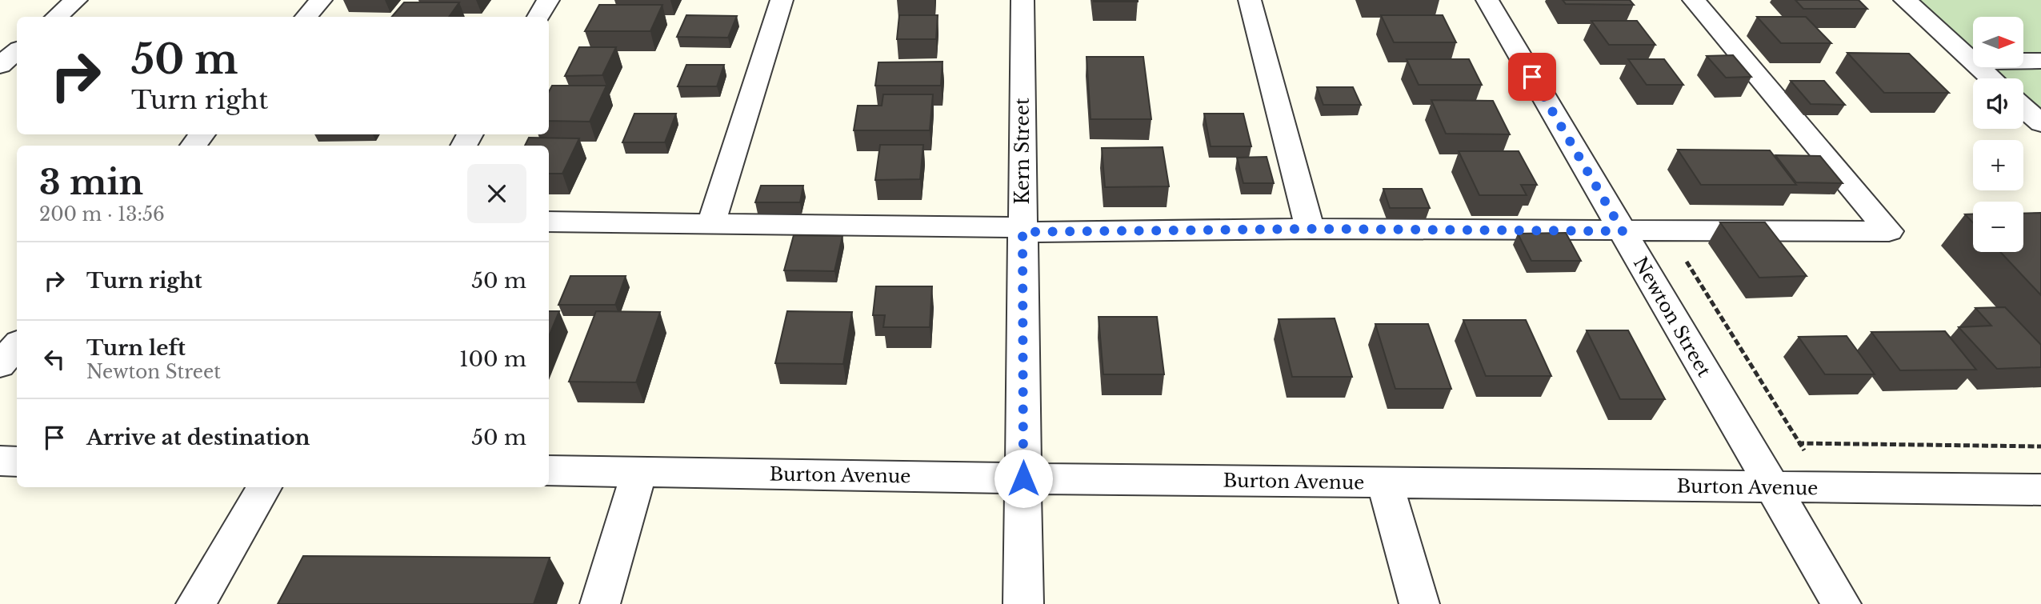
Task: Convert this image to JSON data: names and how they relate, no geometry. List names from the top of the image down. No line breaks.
{"streets":{"street":["Kern Street","Newton Street","Burton Avenue"]},"crossings":[["Kern Street","Burton Avenue"],["Newton Street","Burton Avenue"]],"north":"right","page":{"map_buttons":["+","−"],"turn":["50 m","Turn right"],"heading":["3 min","200 m · 13:56"],"list":[{"name":"Turn right","value":"50 m"},{"name":"Turn left","note":"Newton Street","value":"100 m"},{"name":"Arrive at destination","value":"50 m"}]}}
